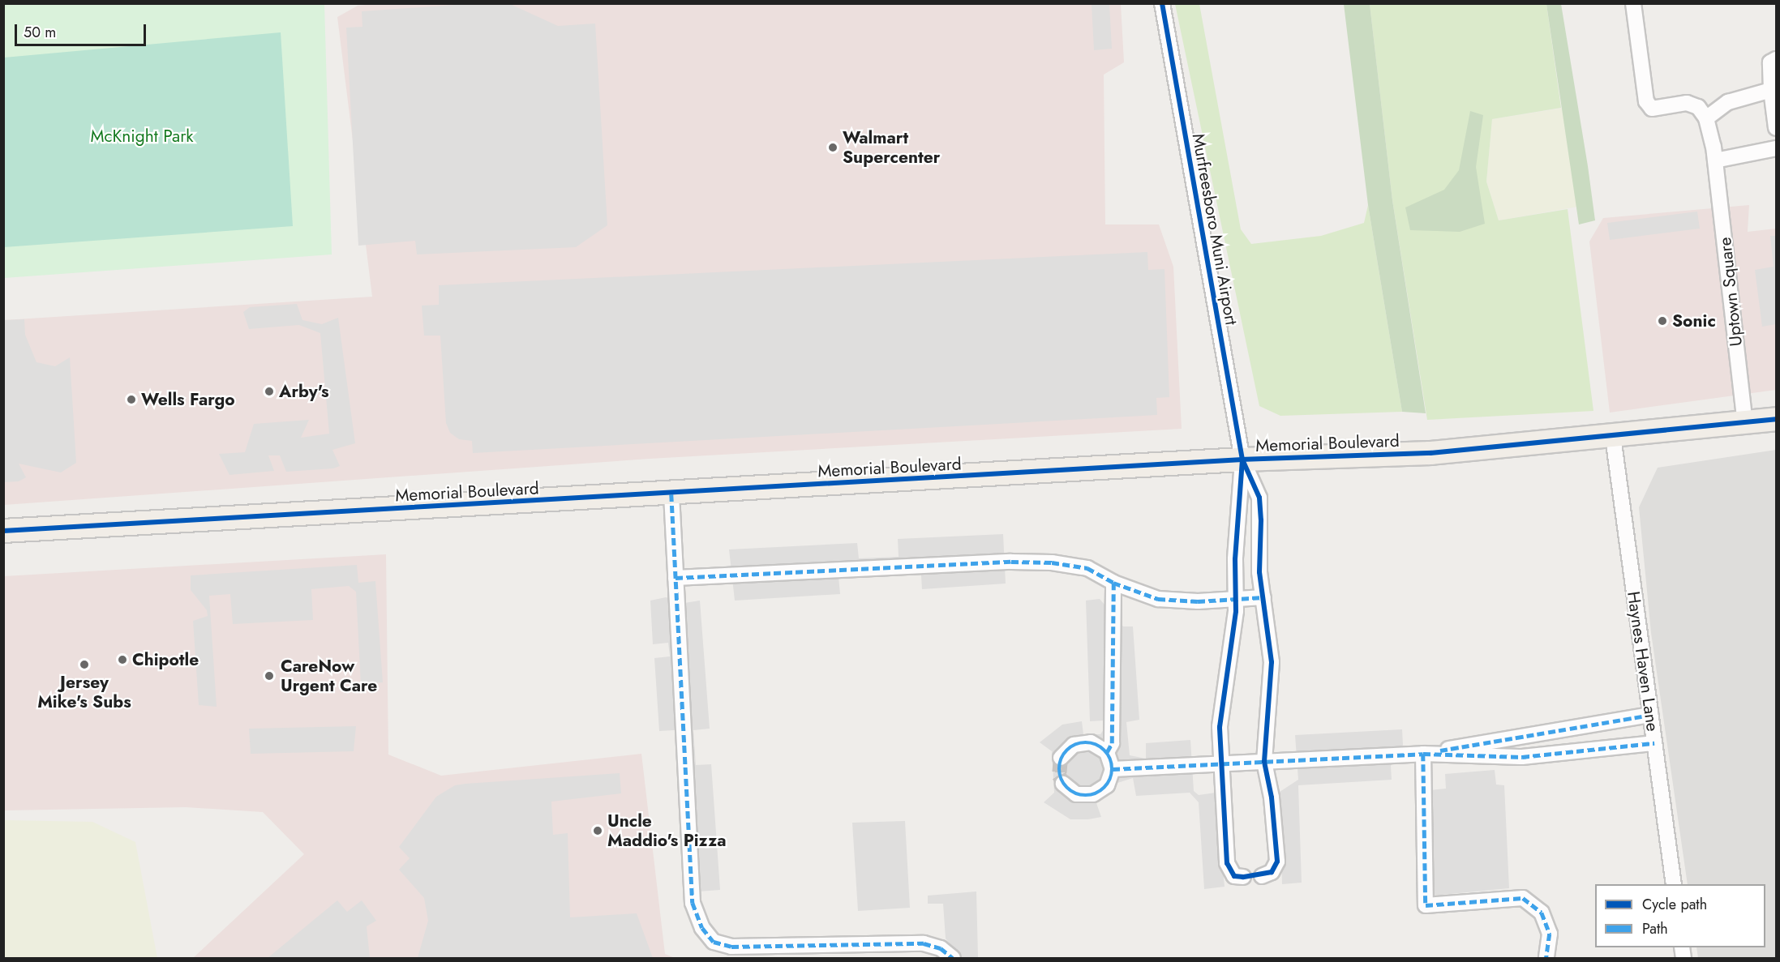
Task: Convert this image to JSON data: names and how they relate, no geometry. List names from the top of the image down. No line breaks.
{"streets":{"main road":["Memorial Boulevard"],"street":["Murfreesboro Muni Airport","Uptown Square","Haynes Haven Lane"]},"crossings":[["Murfreesboro Muni Airport","Memorial Boulevard"],["Uptown Square","Memorial Boulevard"],["Memorial Boulevard","Haynes Haven Lane"]],"parks":["McKnight Park"],"places":["Walmart Supercenter","Sonic","Arby's","Wells Fargo","Chipotle","Jersey Mike's Subs","CareNow Urgent Care","Uncle Maddio's Pizza"],"legend":["Cycle path","Path"],"scale_bar":"50 m"}
